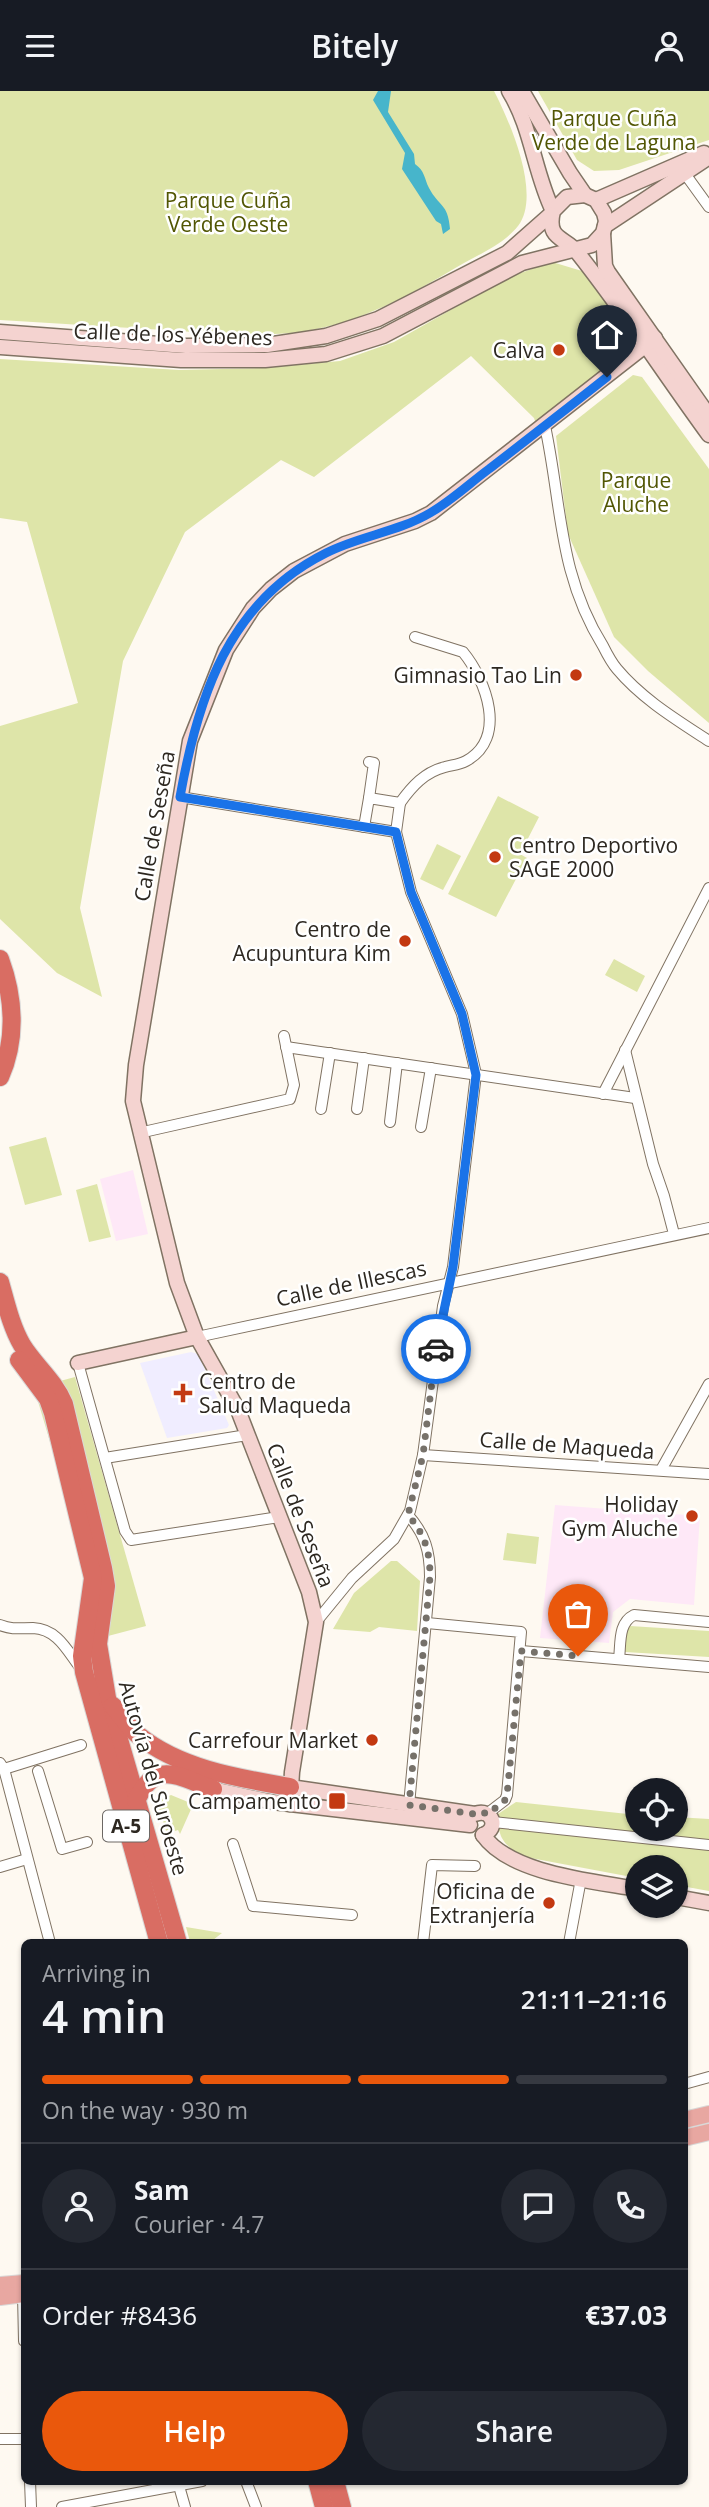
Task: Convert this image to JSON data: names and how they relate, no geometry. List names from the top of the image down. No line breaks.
{"streets":{"highway":["Autovía del Suroeste","A-5"],"street":["Calle de los Yébenes","Calle de Seseña","Calle de Illescas","Calle de Maqueda"]},"crossings":[["Calle de Seseña","Calle de Illescas"]],"parks":["Parque Cuña Verde de Laguna","Parque Cuña Verde Oeste","Parque Aluche"],"places":{"other":["Calva","Gimnasio Tao Lin","Centro Deportivo SAGE 2000","Centro de Acupuntura Kim","Holiday Gym Aluche","Carrefour Market","Oficina de Extranjería"],"health":["Centro de Salud Maqueda"],"transit":["Campamento"]},"page":{"header":"Bitely","heading":["4 min","Arriving in","21:11–21:16"],"panel":["Sam","Courier · 4.7","Order #8436","€37.03"],"bar":"On the way · 930 m","buttons":["Help","Share"]}}
